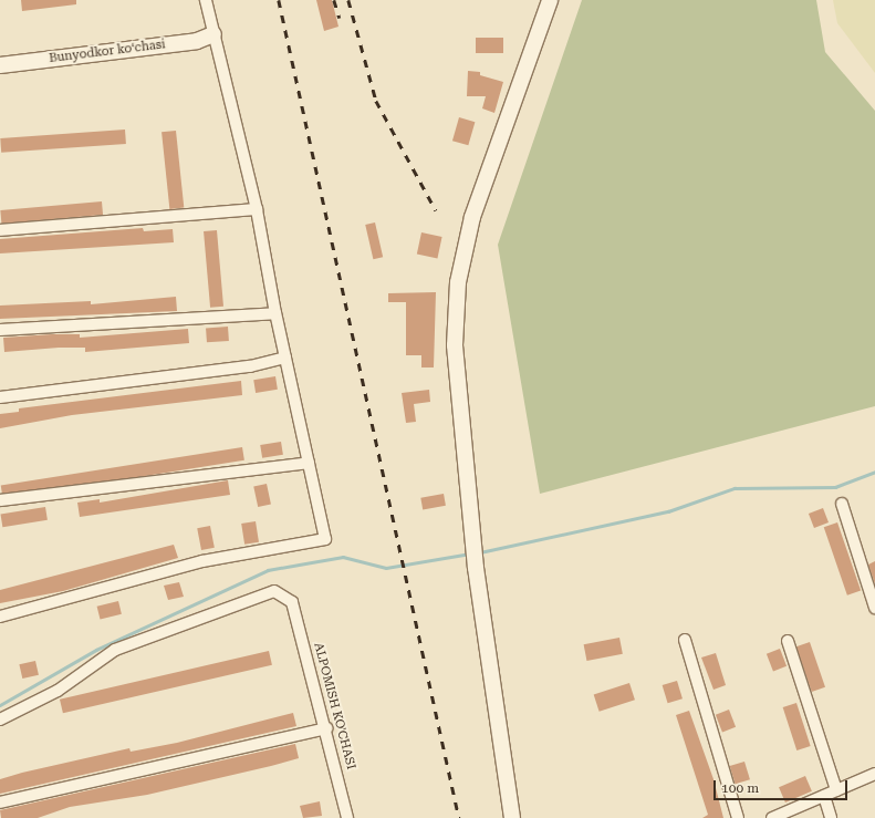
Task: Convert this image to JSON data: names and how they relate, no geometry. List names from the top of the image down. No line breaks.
{"streets":{"main road":["Bunyodkor koʻchasi"],"street":["ALPOMISH KO'CHASI"]},"scale_bar":"100 m"}
